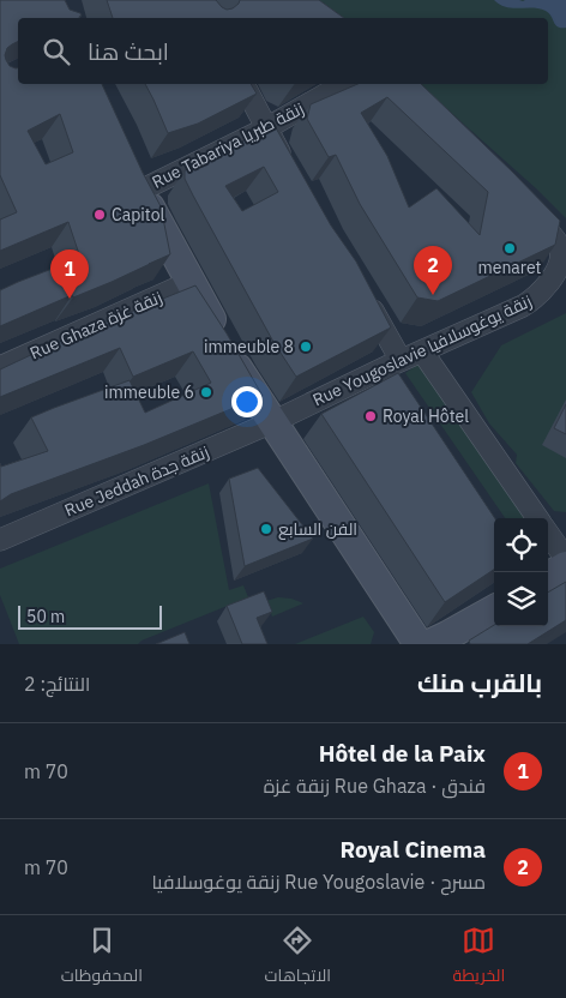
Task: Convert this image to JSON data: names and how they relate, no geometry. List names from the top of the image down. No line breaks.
{"streets":{"street":["Rue Tabariya زنقة طبريا","Rue Ghaza زنقة غزة","Rue Yougoslavie زنقة يوغوسلافيا","Rue Jeddah زنقة جدة"]},"crossings":[["Rue Yougoslavie زنقة يوغوسلافيا","Rue Jeddah زنقة جدة"]],"places":["Capitol","menaret","immeuble 8","immeuble 6","Royal Hôtel","الفن السابع"],"scale_bar":"50 m","page":{"search":"ابحث هنا","pins":["2","1"],"scale":"50 m","heading":["بالقرب منك","النتائج: 2"],"list":[{"mark":"1","name":"Hôtel de la Paix","note":"فندق · Rue Ghaza زنقة غزة","value":"70 m"},{"mark":"2","name":"Royal Cinema","note":"مسرح · Rue Yougoslavie زنقة يوغوسلافيا","value":"70 m"}],"nav":["الخريطة","الاتجاهات","المحفوظات"]}}
